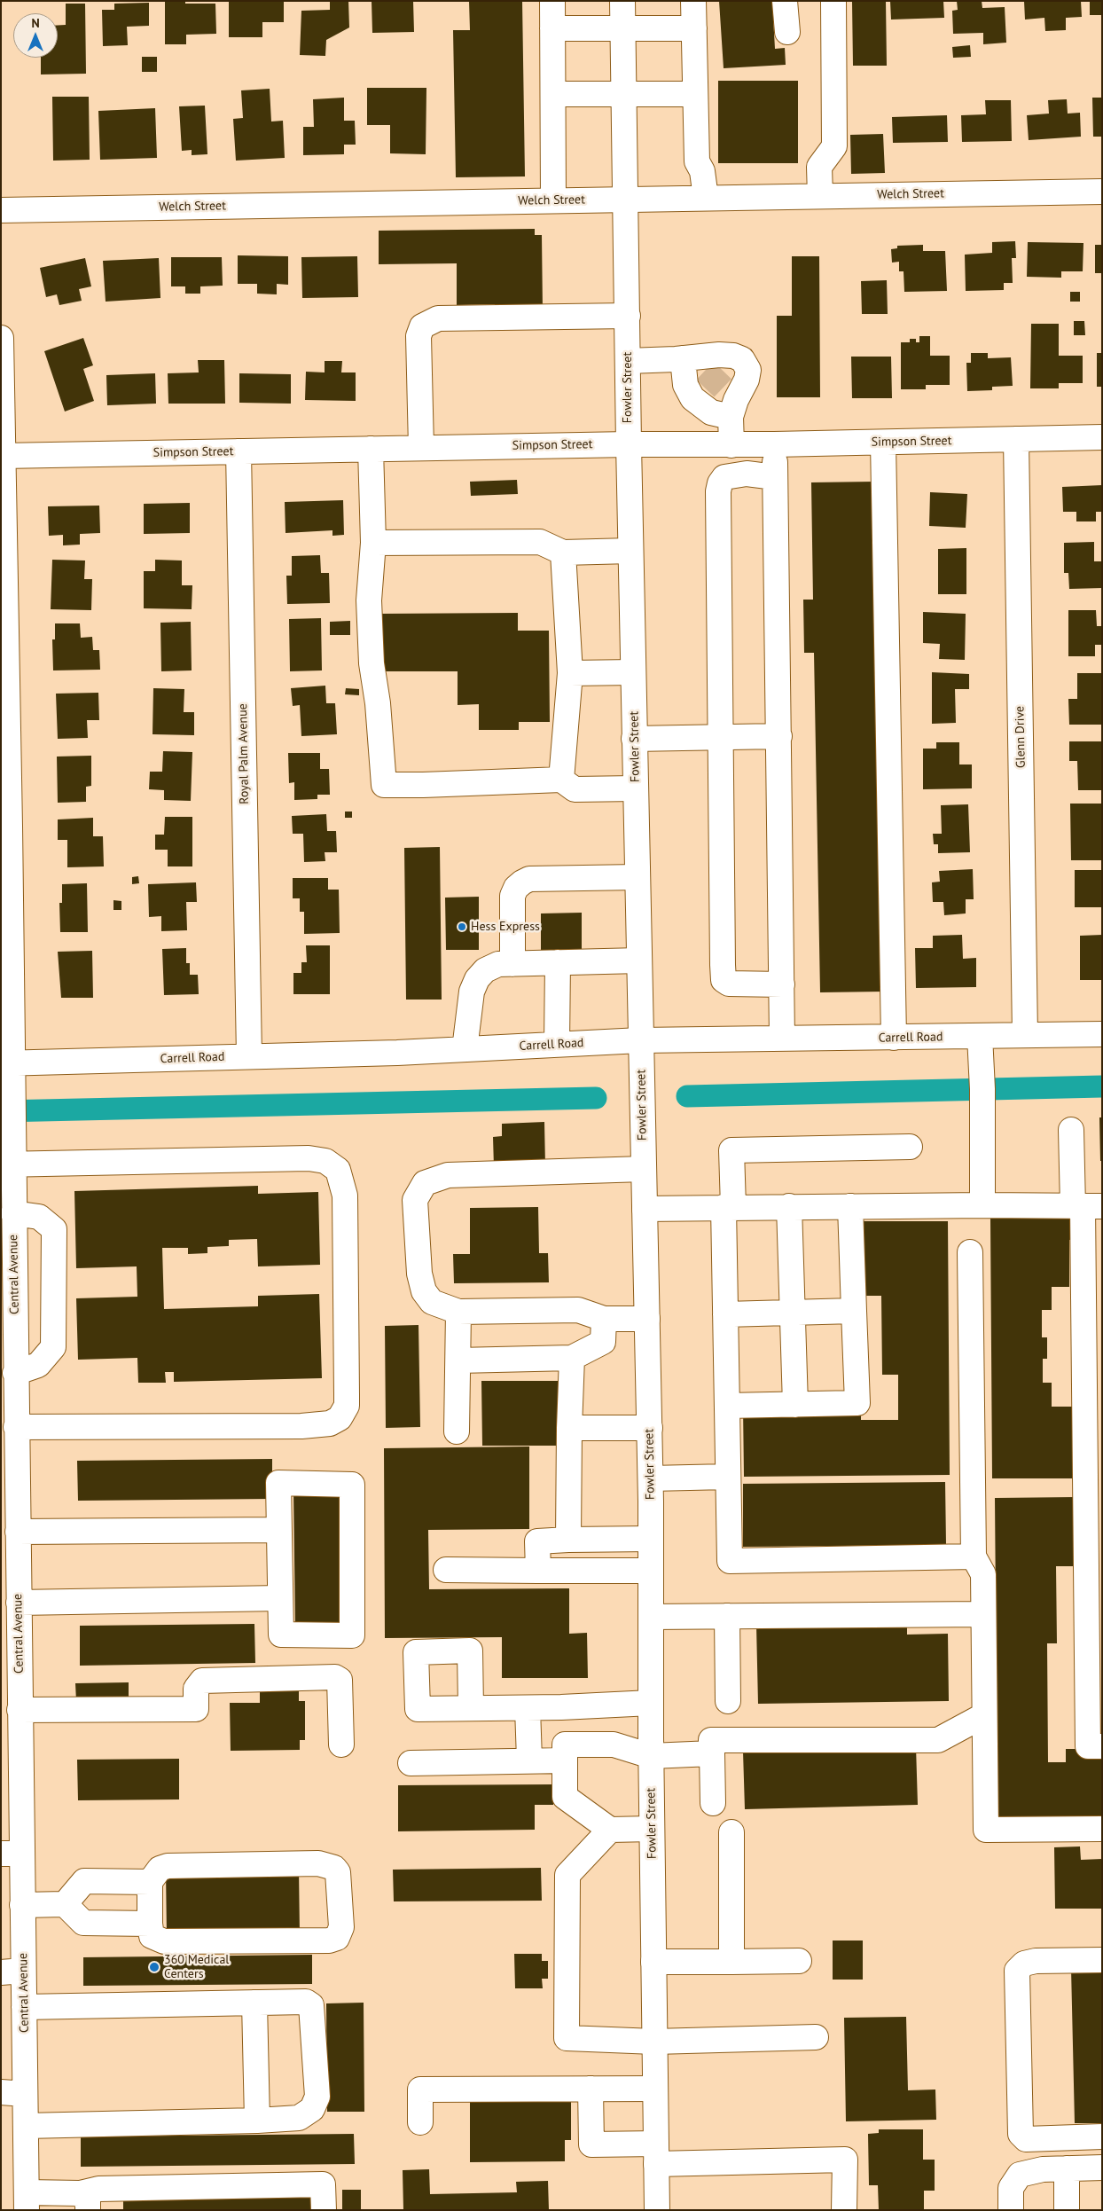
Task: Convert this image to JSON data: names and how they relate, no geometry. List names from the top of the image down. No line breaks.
{"streets":{"street":["Welch Street","Fowler Street","Simpson Street","Glenn Drive","Royal Palm Avenue","Carrell Road","Central Avenue"]},"crossings":[["Welch Street","Fowler Street"],["Fowler Street","Simpson Street"],["Fowler Street","Carrell Road"],["Simpson Street","Glenn Drive"],["Simpson Street","Royal Palm Avenue"],["Simpson Street","Central Avenue"],["Glenn Drive","Carrell Road"],["Royal Palm Avenue","Carrell Road"],["Carrell Road","Central Avenue"]],"places":["Hess Express","360 Medical Centers"],"north":"top"}
